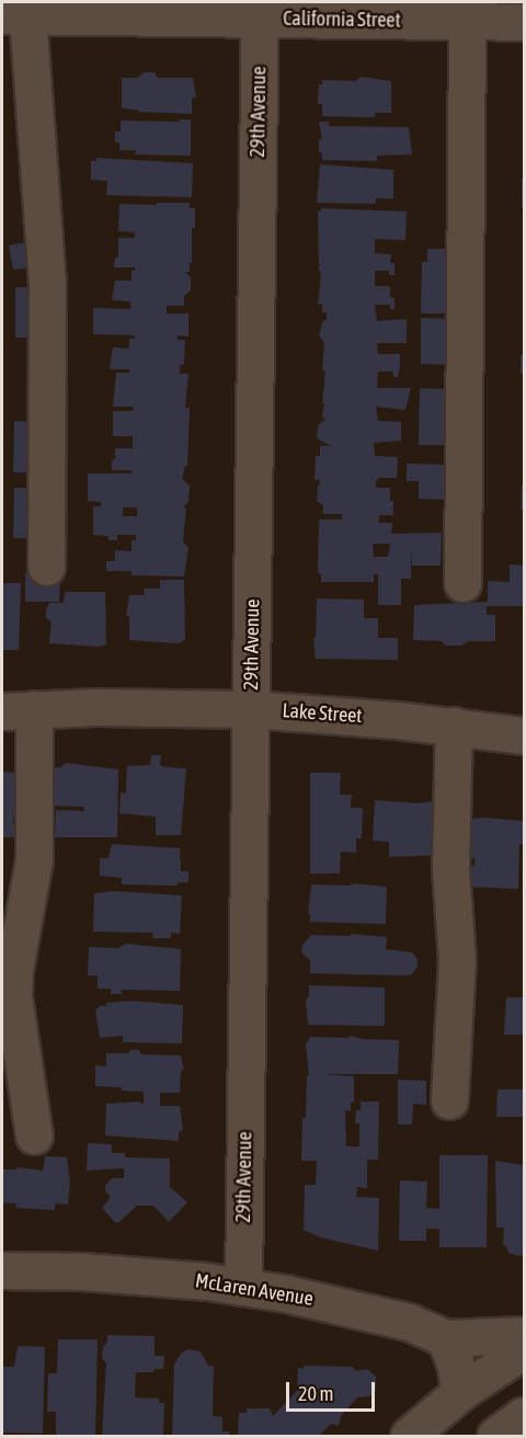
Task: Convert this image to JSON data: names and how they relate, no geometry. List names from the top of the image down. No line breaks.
{"streets":{"street":["California Street","29th Avenue","Lake Street","McLaren Avenue"]},"crossings":[["California Street","29th Avenue"],["29th Avenue","Lake Street"],["29th Avenue","McLaren Avenue"]],"scale_bar":"20 m"}
